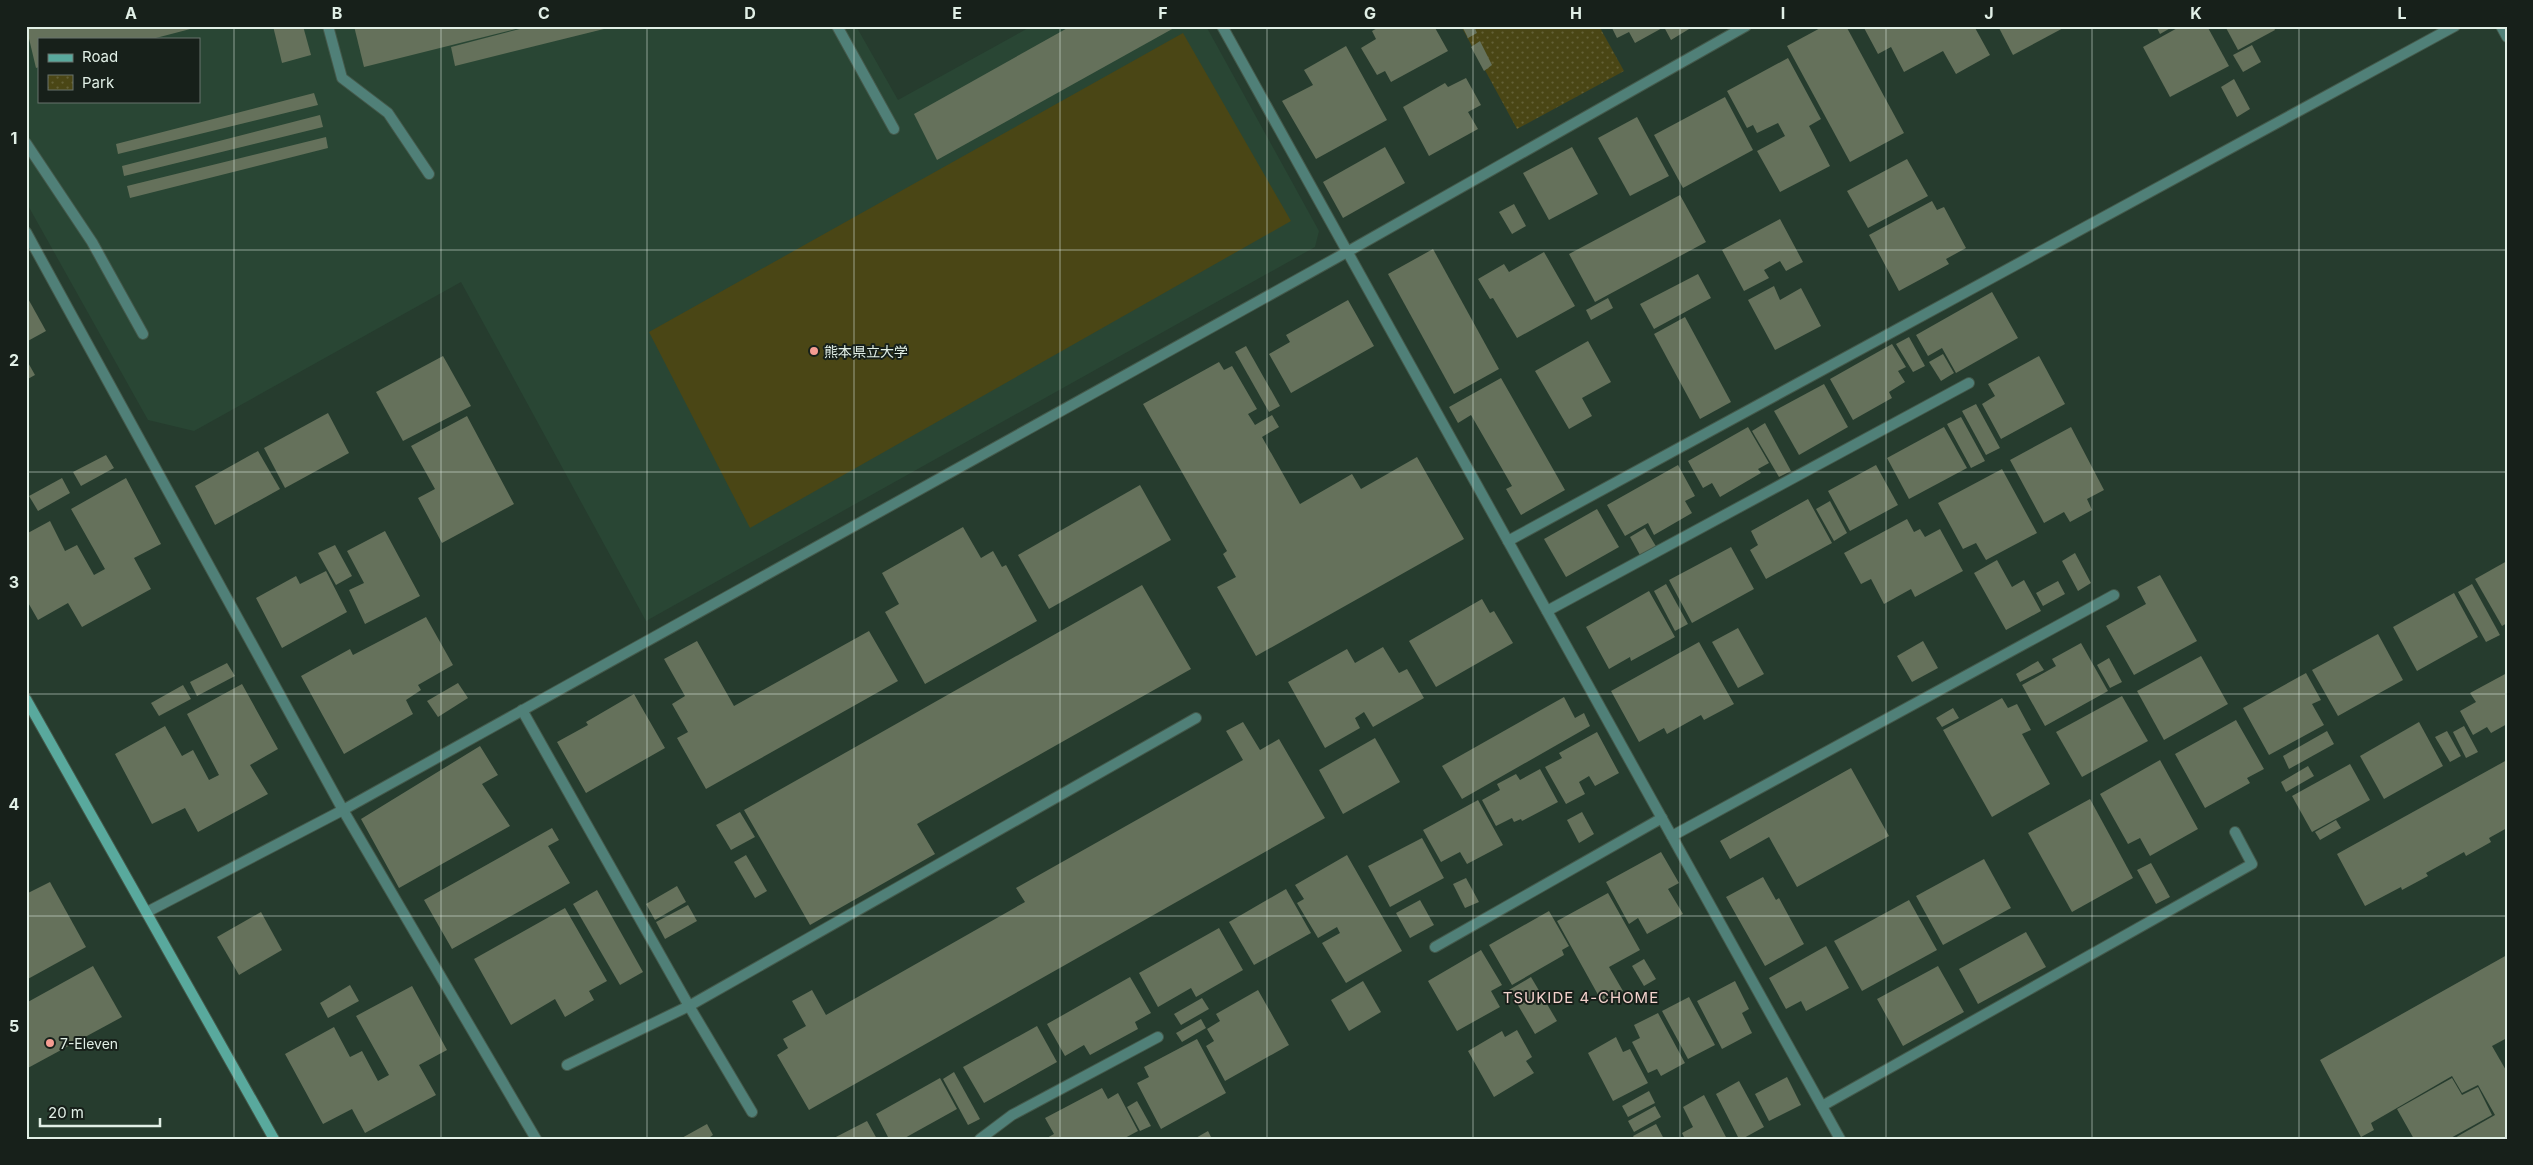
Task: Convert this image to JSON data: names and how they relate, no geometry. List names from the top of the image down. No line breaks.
{"districts":["TSUKIDE 4-CHOME"],"places":["熊本県立大学","7-Eleven"],"legend":["Road","Park"],"scale_bar":"20 m","grid":{"columns":["A","B","C","D","E","F","G","H","I","J","K","L"],"rows":["1","2","3","4","5"]}}
